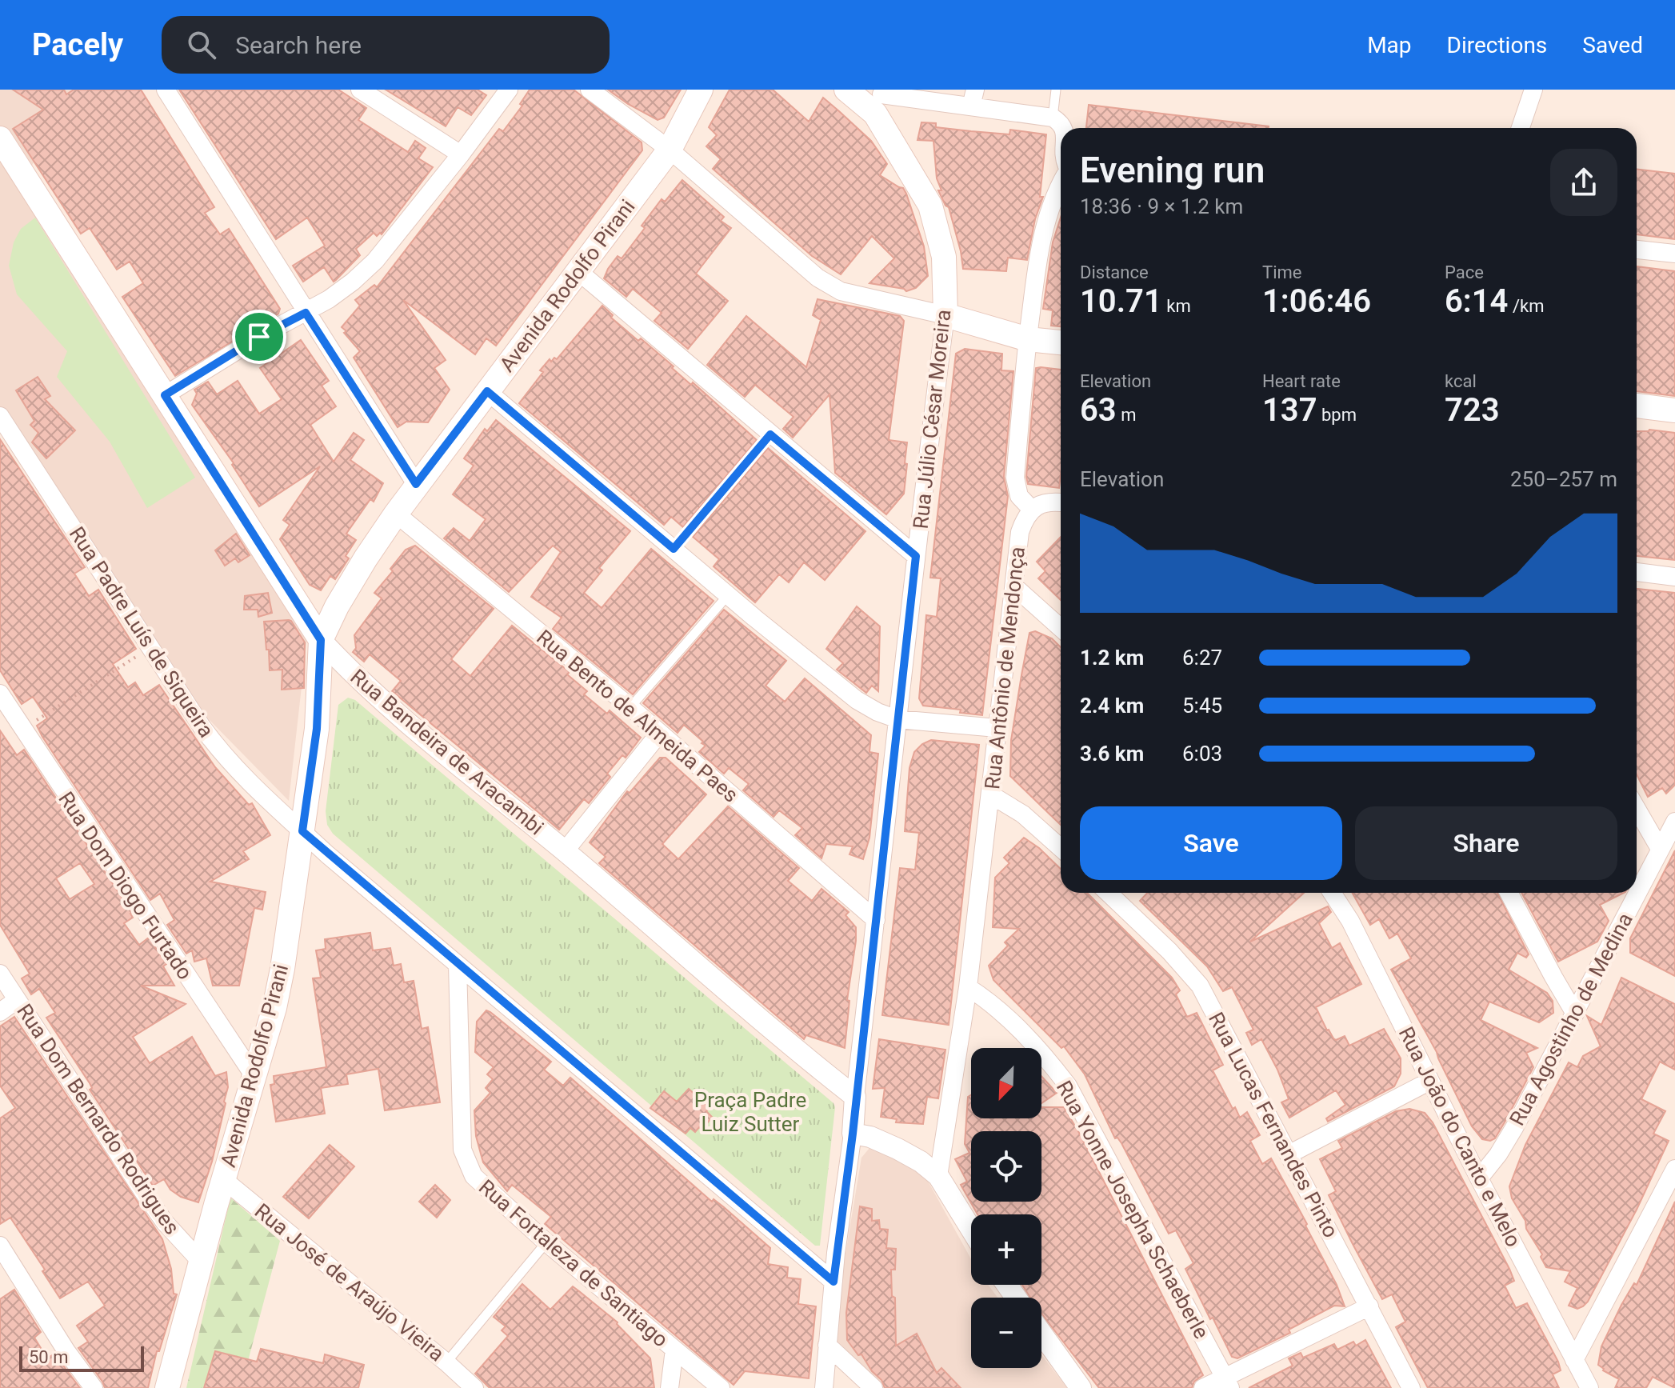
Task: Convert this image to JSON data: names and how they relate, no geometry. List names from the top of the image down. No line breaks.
{"streets":{"main road":["Avenida Rodolfo Pirani","Rua Júlio César Moreira","Rua Bandeira de Aracambi"],"street":["Rua Padre Luís de Siqueira","Rua Antônio de Mendonça","Rua Bento de Almeida Paes","Rua Dom Diogo Furtado","Rua Agostinho de Medina","Rua Dom Bernardo Rodrigues","Rua Lucas Fernandes Pinto","Rua João do Canto e Melo","Rua Yonne Josepha Schaeberle","Rua Fortaleza de Santiago","Rua José de Araújo Vieira"]},"crossings":[["Avenida Rodolfo Pirani","Rua Padre Luís de Siqueira"],["Avenida Rodolfo Pirani","Rua Bento de Almeida Paes"],["Avenida Rodolfo Pirani","Rua Bandeira de Aracambi"],["Avenida Rodolfo Pirani","Rua Dom Diogo Furtado"],["Avenida Rodolfo Pirani","Rua Dom Bernardo Rodrigues"],["Avenida Rodolfo Pirani","Rua José de Araújo Vieira"],["Rua Júlio César Moreira","Rua Padre Luís de Siqueira"],["Rua Júlio César Moreira","Rua Bento de Almeida Paes"],["Rua Júlio César Moreira","Rua Bandeira de Aracambi"],["Rua Padre Luís de Siqueira","Rua Fortaleza de Santiago"],["Rua Antônio de Mendonça","Rua Yonne Josepha Schaeberle"],["Rua Agostinho de Medina","Rua João do Canto e Melo"]],"parks":["Praça Padre Luiz Sutter"],"scale_bar":"50 m","north":"bottom left","page":{"header":"Pacely","search":"Search here","nav":["Map","Directions","Saved"],"heading":["Evening run","18:36 · 9 × 1.2 km"],"stats":[["Distance","10.71 km"],["Time","1:06:46"],["Pace","6:14 /km"],["Elevation","63 m"],["Heart rate","137 bpm"],["kcal","723"]],"chart":["Elevation","250–257 m"],"list":[{"name":"1.2 km","note":"6:27"},{"name":"2.4 km","note":"5:45"},{"name":"3.6 km","note":"6:03"}],"buttons":["Save","Share"],"map_buttons":["+","−"],"scale":"50 m"}}
